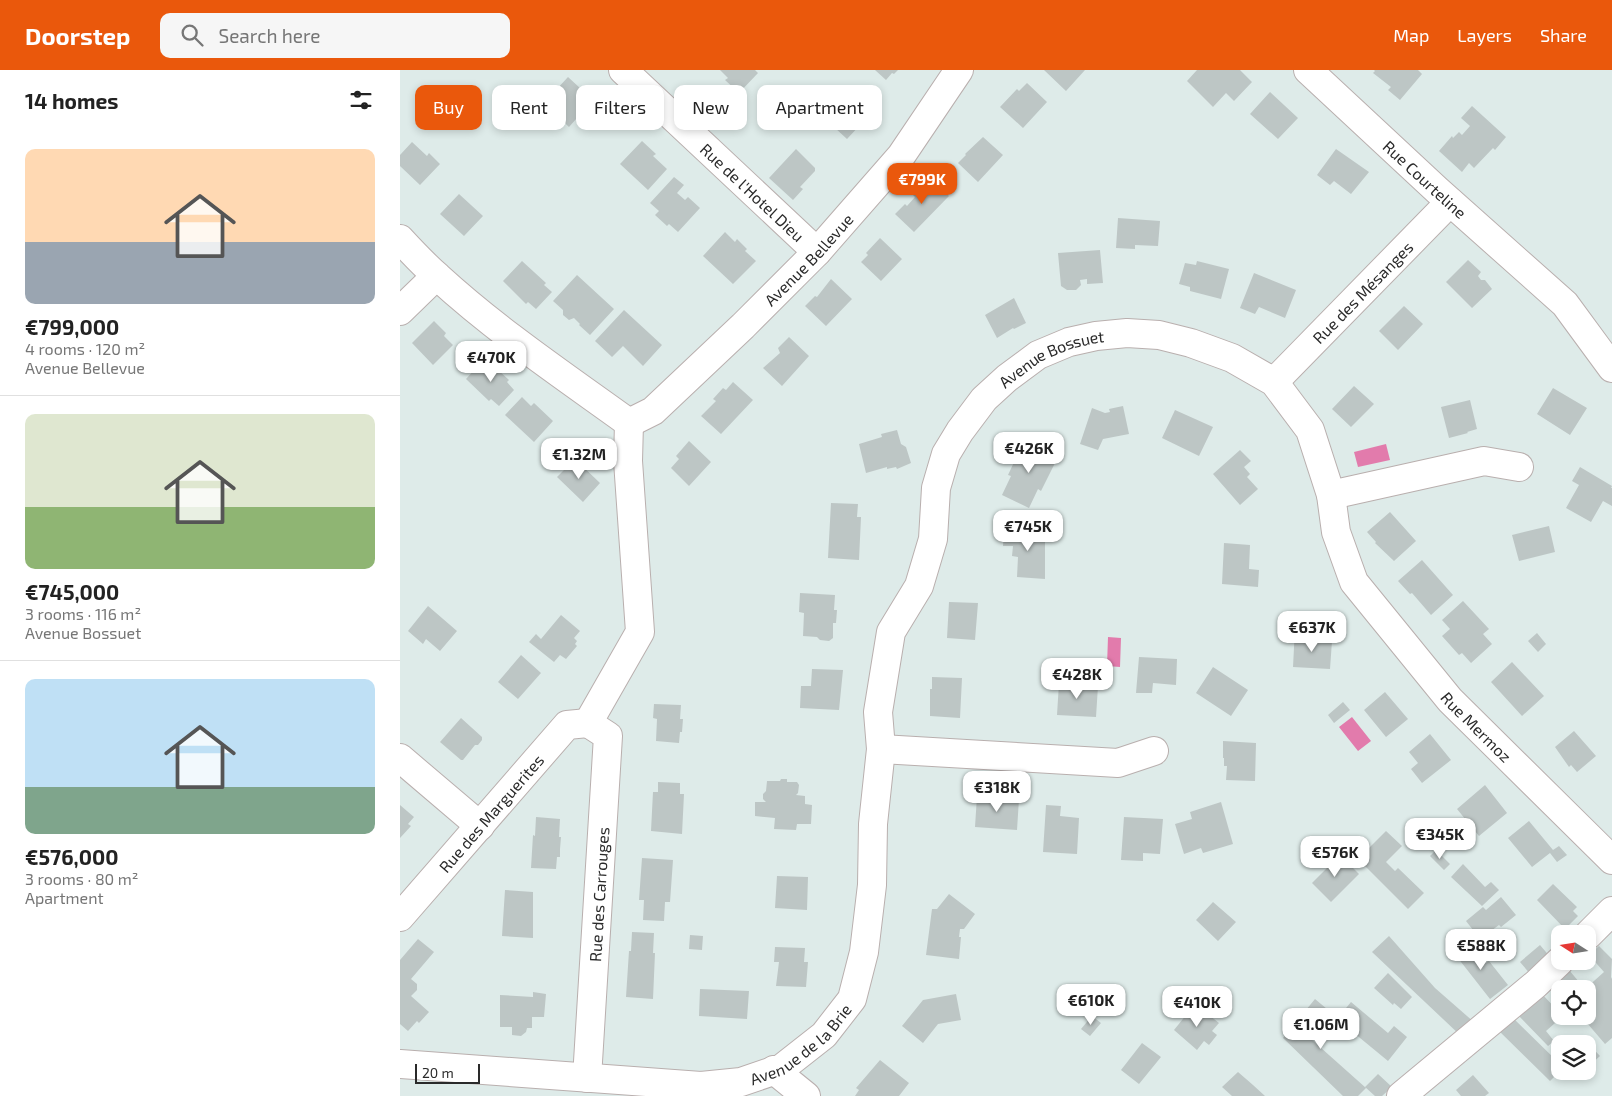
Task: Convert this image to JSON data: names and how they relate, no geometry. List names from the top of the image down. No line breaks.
{"streets":{"street":["Rue Courteline","Rue de l'Hotel Dieu","Avenue Bellevue","Rue des Mésanges","Avenue Bossuet","Rue Mermoz","Rue des Marguerites","Rue des Carrouges","Avenue de la Brie"]},"crossings":[["Rue Courteline","Rue des Mésanges"],["Rue de l'Hotel Dieu","Avenue Bellevue"],["Rue des Mésanges","Avenue Bossuet"],["Avenue Bossuet","Rue Mermoz"],["Avenue Bossuet","Avenue de la Brie"],["Rue des Marguerites","Rue des Carrouges"],["Rue des Carrouges","Avenue de la Brie"]],"scale_bar":"20 m","north":"left","page":{"header":"Doorstep","search":"Search here","nav":["Map","Layers","Share"],"heading":"14 homes","chip":["Buy","Rent","Filters","New","Apartment"],"list":[{"name":"€799,000","note":"4 rooms · 120 m² · Avenue Bellevue"},{"name":"€745,000","note":"3 rooms · 116 m² · Avenue Bossuet"},{"name":"€576,000","note":"3 rooms · 80 m² · Apartment"}],"price":["€799K","€470K","€426K","€1.32M","€745K","€637K","€428K","€318K","€345K","€576K","€588K","€610K","€410K","€1.06M"],"scale":"20 m"}}
